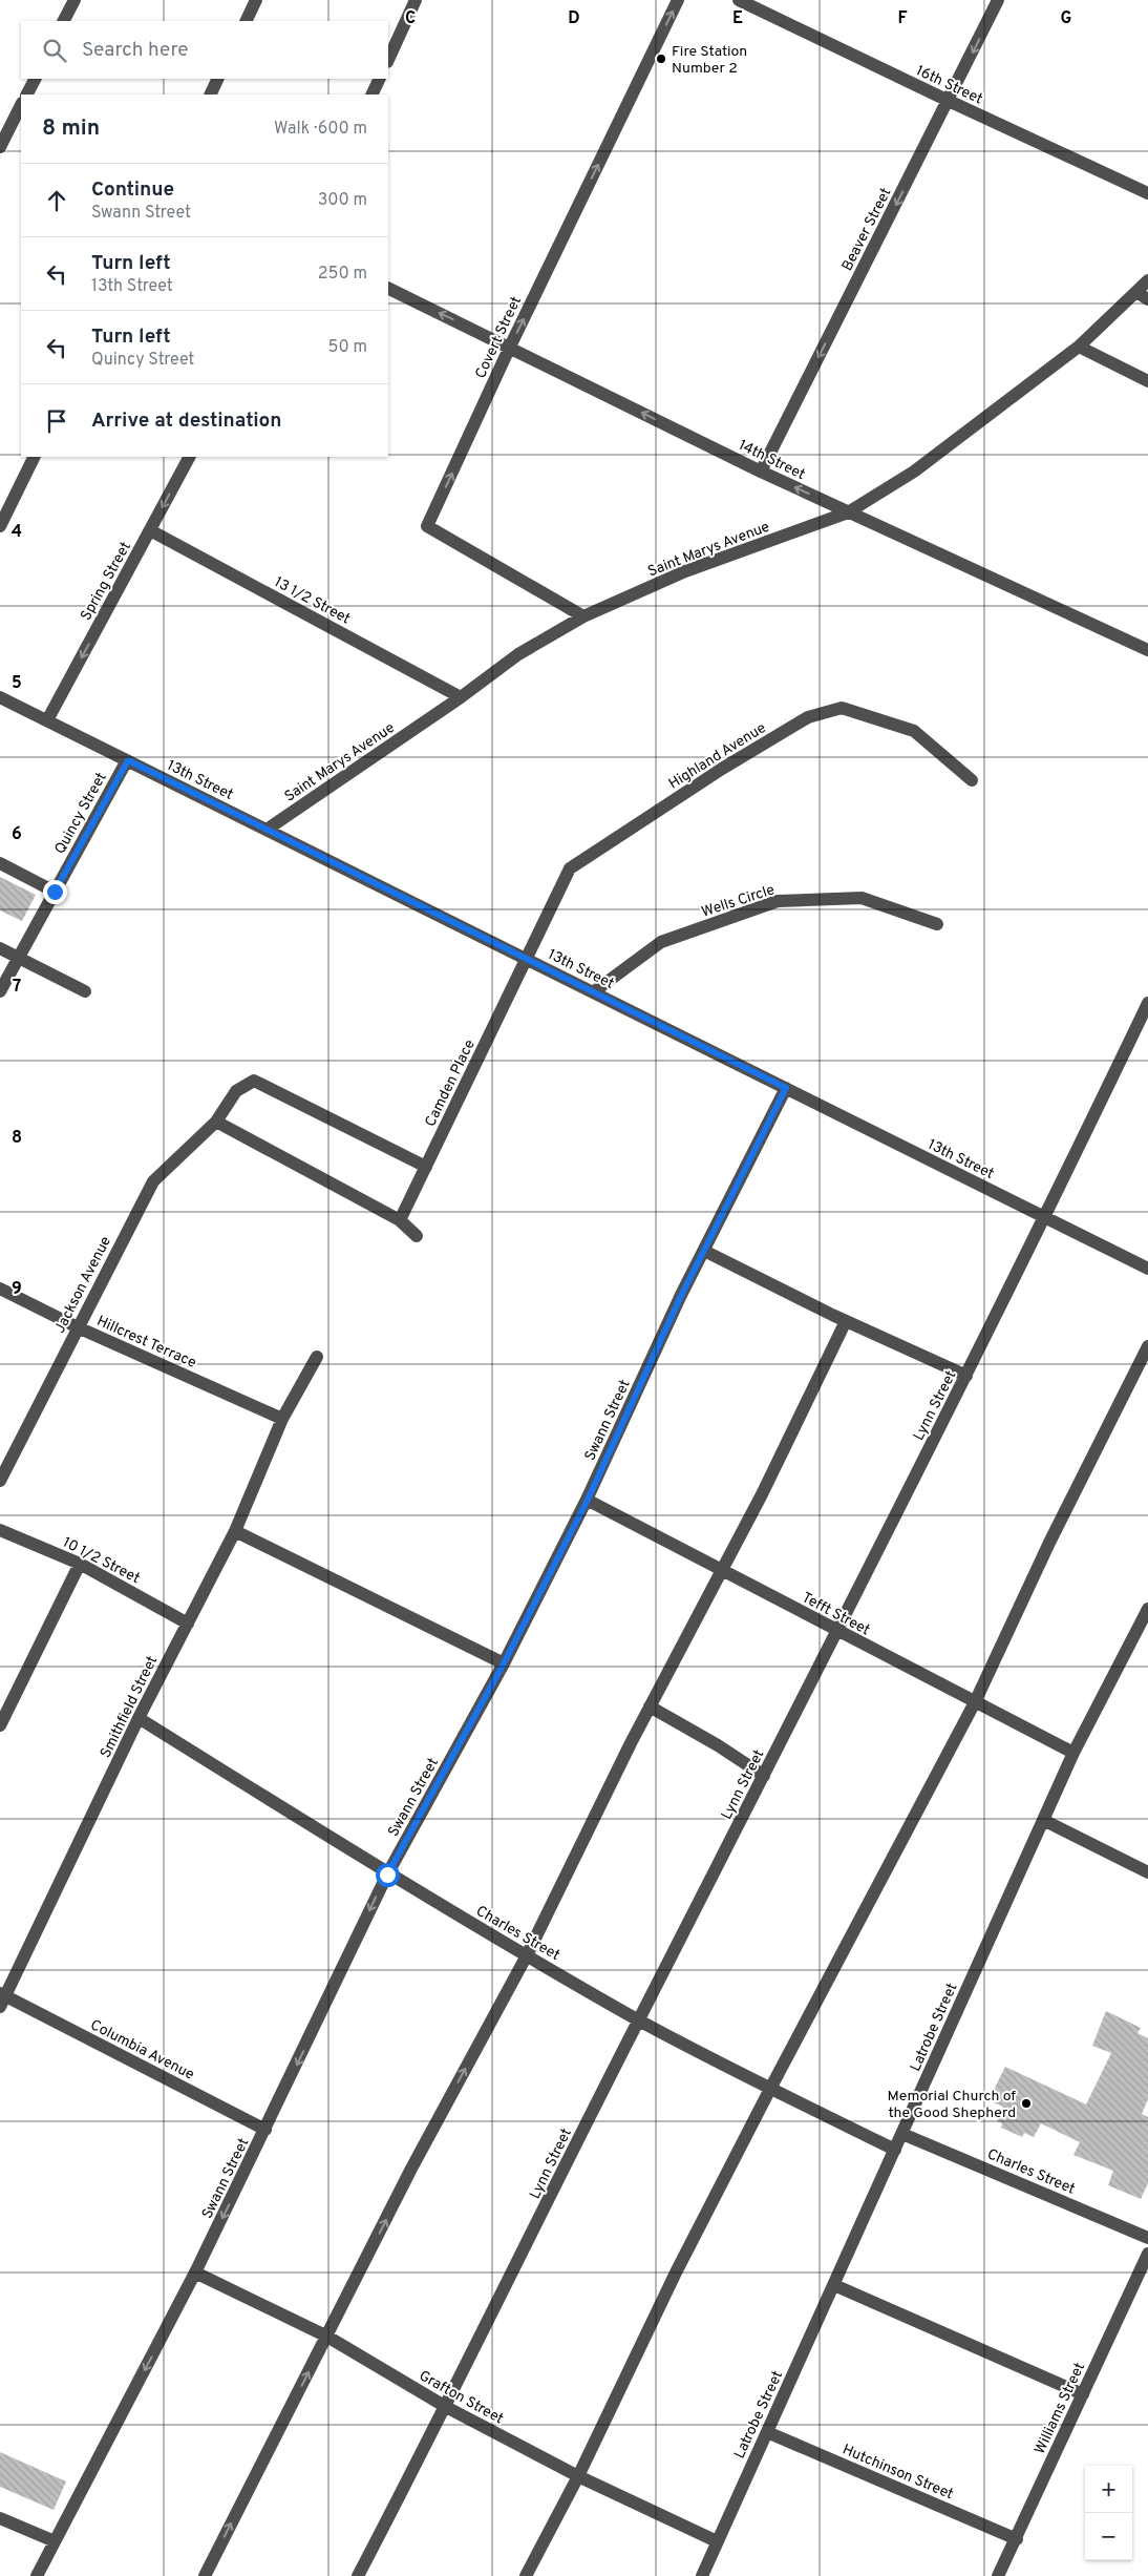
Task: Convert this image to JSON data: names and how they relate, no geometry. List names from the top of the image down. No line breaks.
{"streets":{"street":["16th Street","Beaver Street","Covert Street","14th Street","Saint Marys Avenue","Spring Street","13 1/2 Street","Highland Avenue","13th Street","Quincy Street","Wells Circle","Camden Place","Jackson Avenue","Hillcrest Terrace","Lynn Street","Swann Street","10 1/2 Street","Tefft Street","Smithfield Street","Charles Street","Latrobe Street","Columbia Avenue","Grafton Street","Williams Street","Hutchinson Street"]},"crossings":[["16th Street","Beaver Street"],["Beaver Street","14th Street"],["Covert Street","14th Street"],["Covert Street","Saint Marys Avenue"],["14th Street","Saint Marys Avenue"],["Saint Marys Avenue","13 1/2 Street"],["Saint Marys Avenue","13th Street"],["Spring Street","13 1/2 Street"],["Spring Street","13th Street"],["Highland Avenue","13th Street"],["Highland Avenue","Camden Place"],["13th Street","Quincy Street"],["13th Street","Wells Circle"],["13th Street","Camden Place"],["13th Street","Lynn Street"],["13th Street","Swann Street"],["Camden Place","Jackson Avenue"],["Jackson Avenue","Hillcrest Terrace"],["Hillcrest Terrace","Smithfield Street"],["Lynn Street","Tefft Street"],["Lynn Street","Charles Street"],["Lynn Street","Grafton Street"],["Swann Street","Tefft Street"],["Swann Street","Charles Street"],["Swann Street","Columbia Avenue"],["Swann Street","Grafton Street"],["10 1/2 Street","Smithfield Street"],["Tefft Street","Latrobe Street"],["Smithfield Street","Charles Street"],["Smithfield Street","Columbia Avenue"],["Charles Street","Latrobe Street"],["Latrobe Street","Grafton Street"],["Latrobe Street","Hutchinson Street"],["Williams Street","Hutchinson Street"]],"one_way":["Beaver Street","Covert Street","14th Street","Spring Street","Swann Street"],"places":["Fire Station Number 2","Memorial Church of the Good Shepherd"],"page":{"search":"Search here","heading":["8 min","Walk · 600 m"],"list":[["Continue","Swann Street","300 m"],["Turn left","13th Street","250 m"],["Turn left","Quincy Street","50 m"],"Arrive at destination"],"map_buttons":["+","−"]},"grid":{"columns":["C","D","E","F","G"],"rows":["4","5","6","7","8","9"]}}
